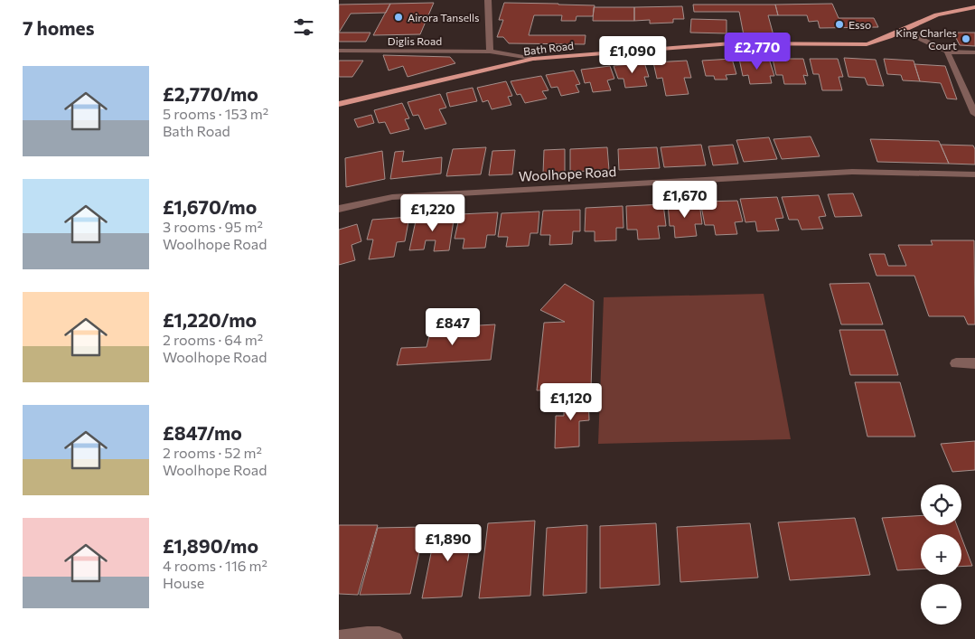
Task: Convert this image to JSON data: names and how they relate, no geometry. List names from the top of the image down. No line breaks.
{"streets":{"main road":["Bath Road"],"street":["Diglis Road","Woolhope Road"]},"crossings":[["Diglis Road","Bath Road"]],"places":["Airora Tansells","Esso","King Charles Court"],"page":{"heading":"7 homes","price":["£2,770","£1,090","£1,670","£1,220","£847","£1,120","£1,890"],"list":[{"name":"£2,770/mo","note":"5 rooms · 153 m² · Bath Road"},{"name":"£1,670/mo","note":"3 rooms · 95 m² · Woolhope Road"},{"name":"£1,220/mo","note":"2 rooms · 64 m² · Woolhope Road"},{"name":"£847/mo","note":"2 rooms · 52 m² · Woolhope Road"},{"name":"£1,890/mo","note":"4 rooms · 116 m² · House"}],"map_buttons":["+","−"]}}
